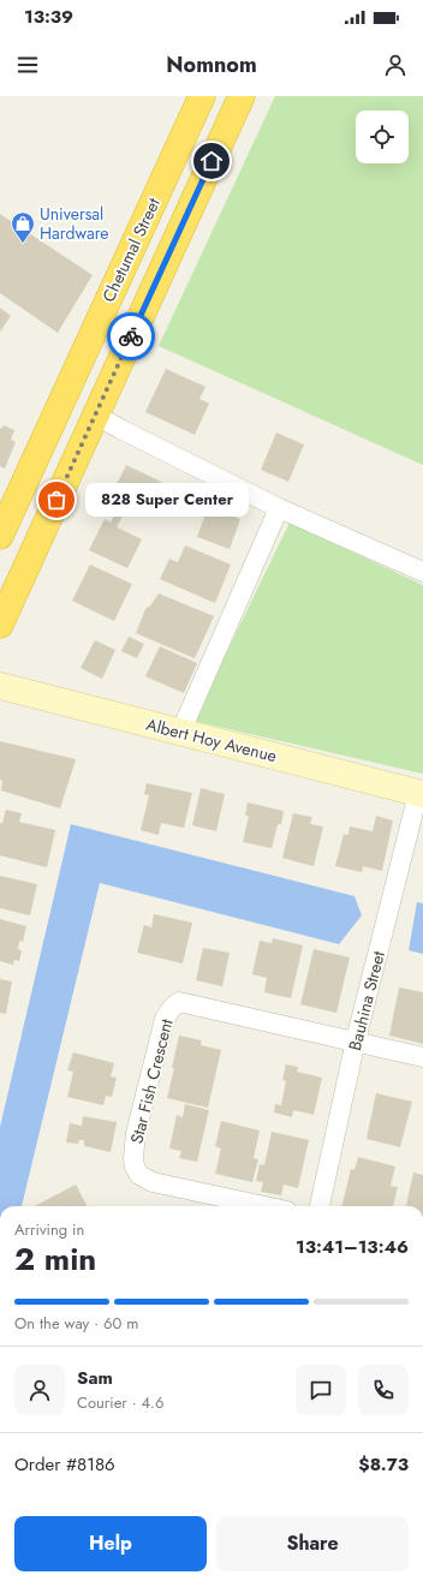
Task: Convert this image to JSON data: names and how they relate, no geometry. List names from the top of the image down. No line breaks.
{"streets":{"highway":["Chetumal Street"],"street":["Albert Hoy Avenue","Bauhina Street","Star Fish Crescent"]},"crossings":[["Albert Hoy Avenue","Bauhina Street"],["Bauhina Street","Star Fish Crescent"]],"places":{"shop":["Universal Hardware"],"other":["828 Super Center"]},"page":{"status":"13:39","header":"Nomnom","bubble":"828 Super Center","heading":["2 min","Arriving in","13:41–13:46"],"panel":["Sam","Courier · 4.6","Order #8186","$8.73"],"bar":"On the way · 60 m","buttons":["Help","Share"]}}
